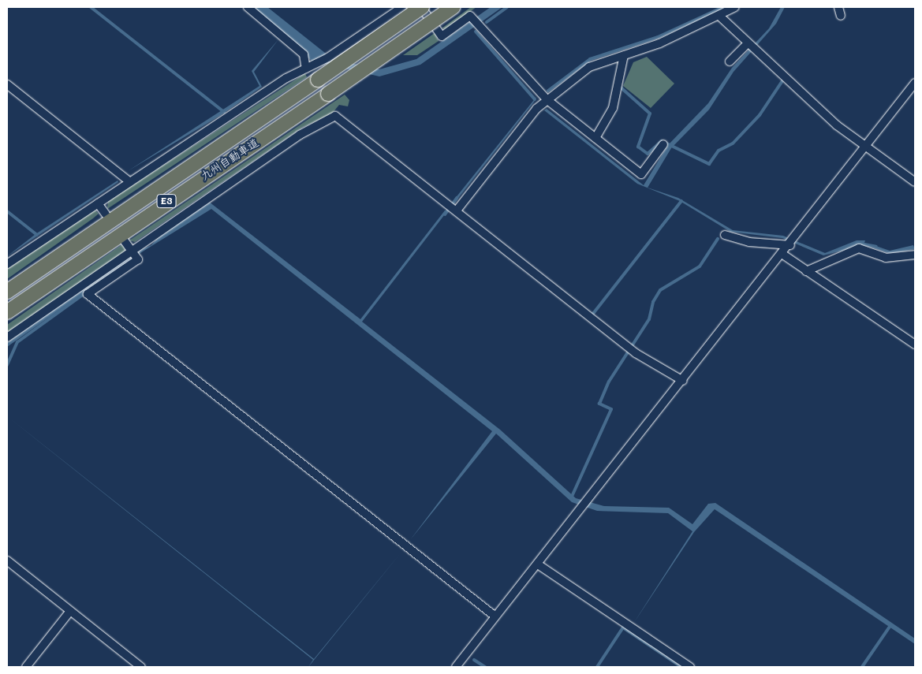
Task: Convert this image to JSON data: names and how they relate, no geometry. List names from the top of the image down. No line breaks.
{"streets":{"highway":["九州自動車道","E3"]}}
